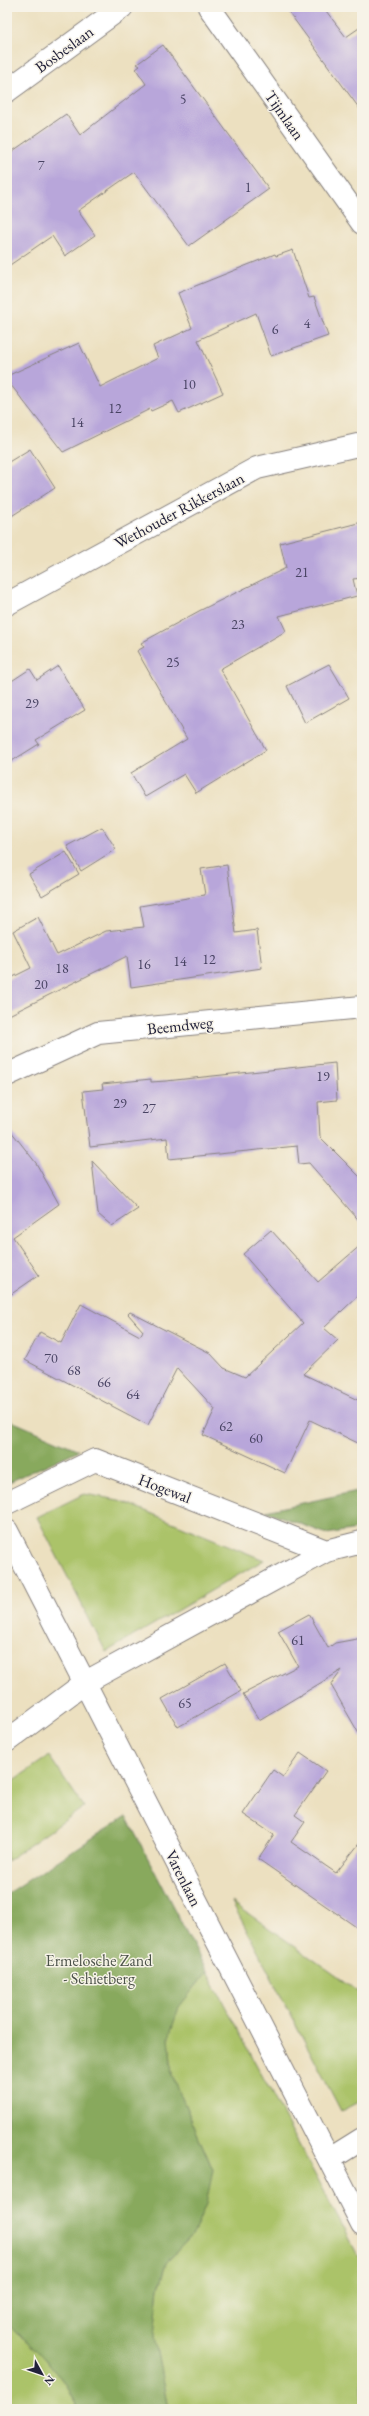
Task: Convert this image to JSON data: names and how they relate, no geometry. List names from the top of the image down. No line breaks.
{"streets":{"street":["Bosbeslaan","Tijmlaan","Wethouder Rikkerslaan","Beemdweg","Hogewal","Varenlaan"]},"parks":["Ermelosche Zand - Schietberg"],"house_numbers":["5","7","1","4","6","10","12","14","21","23","25","29","12","14","16","18","20","19","29","27","70","68","66","64","62","60","61","65"],"north":"bottom right"}
